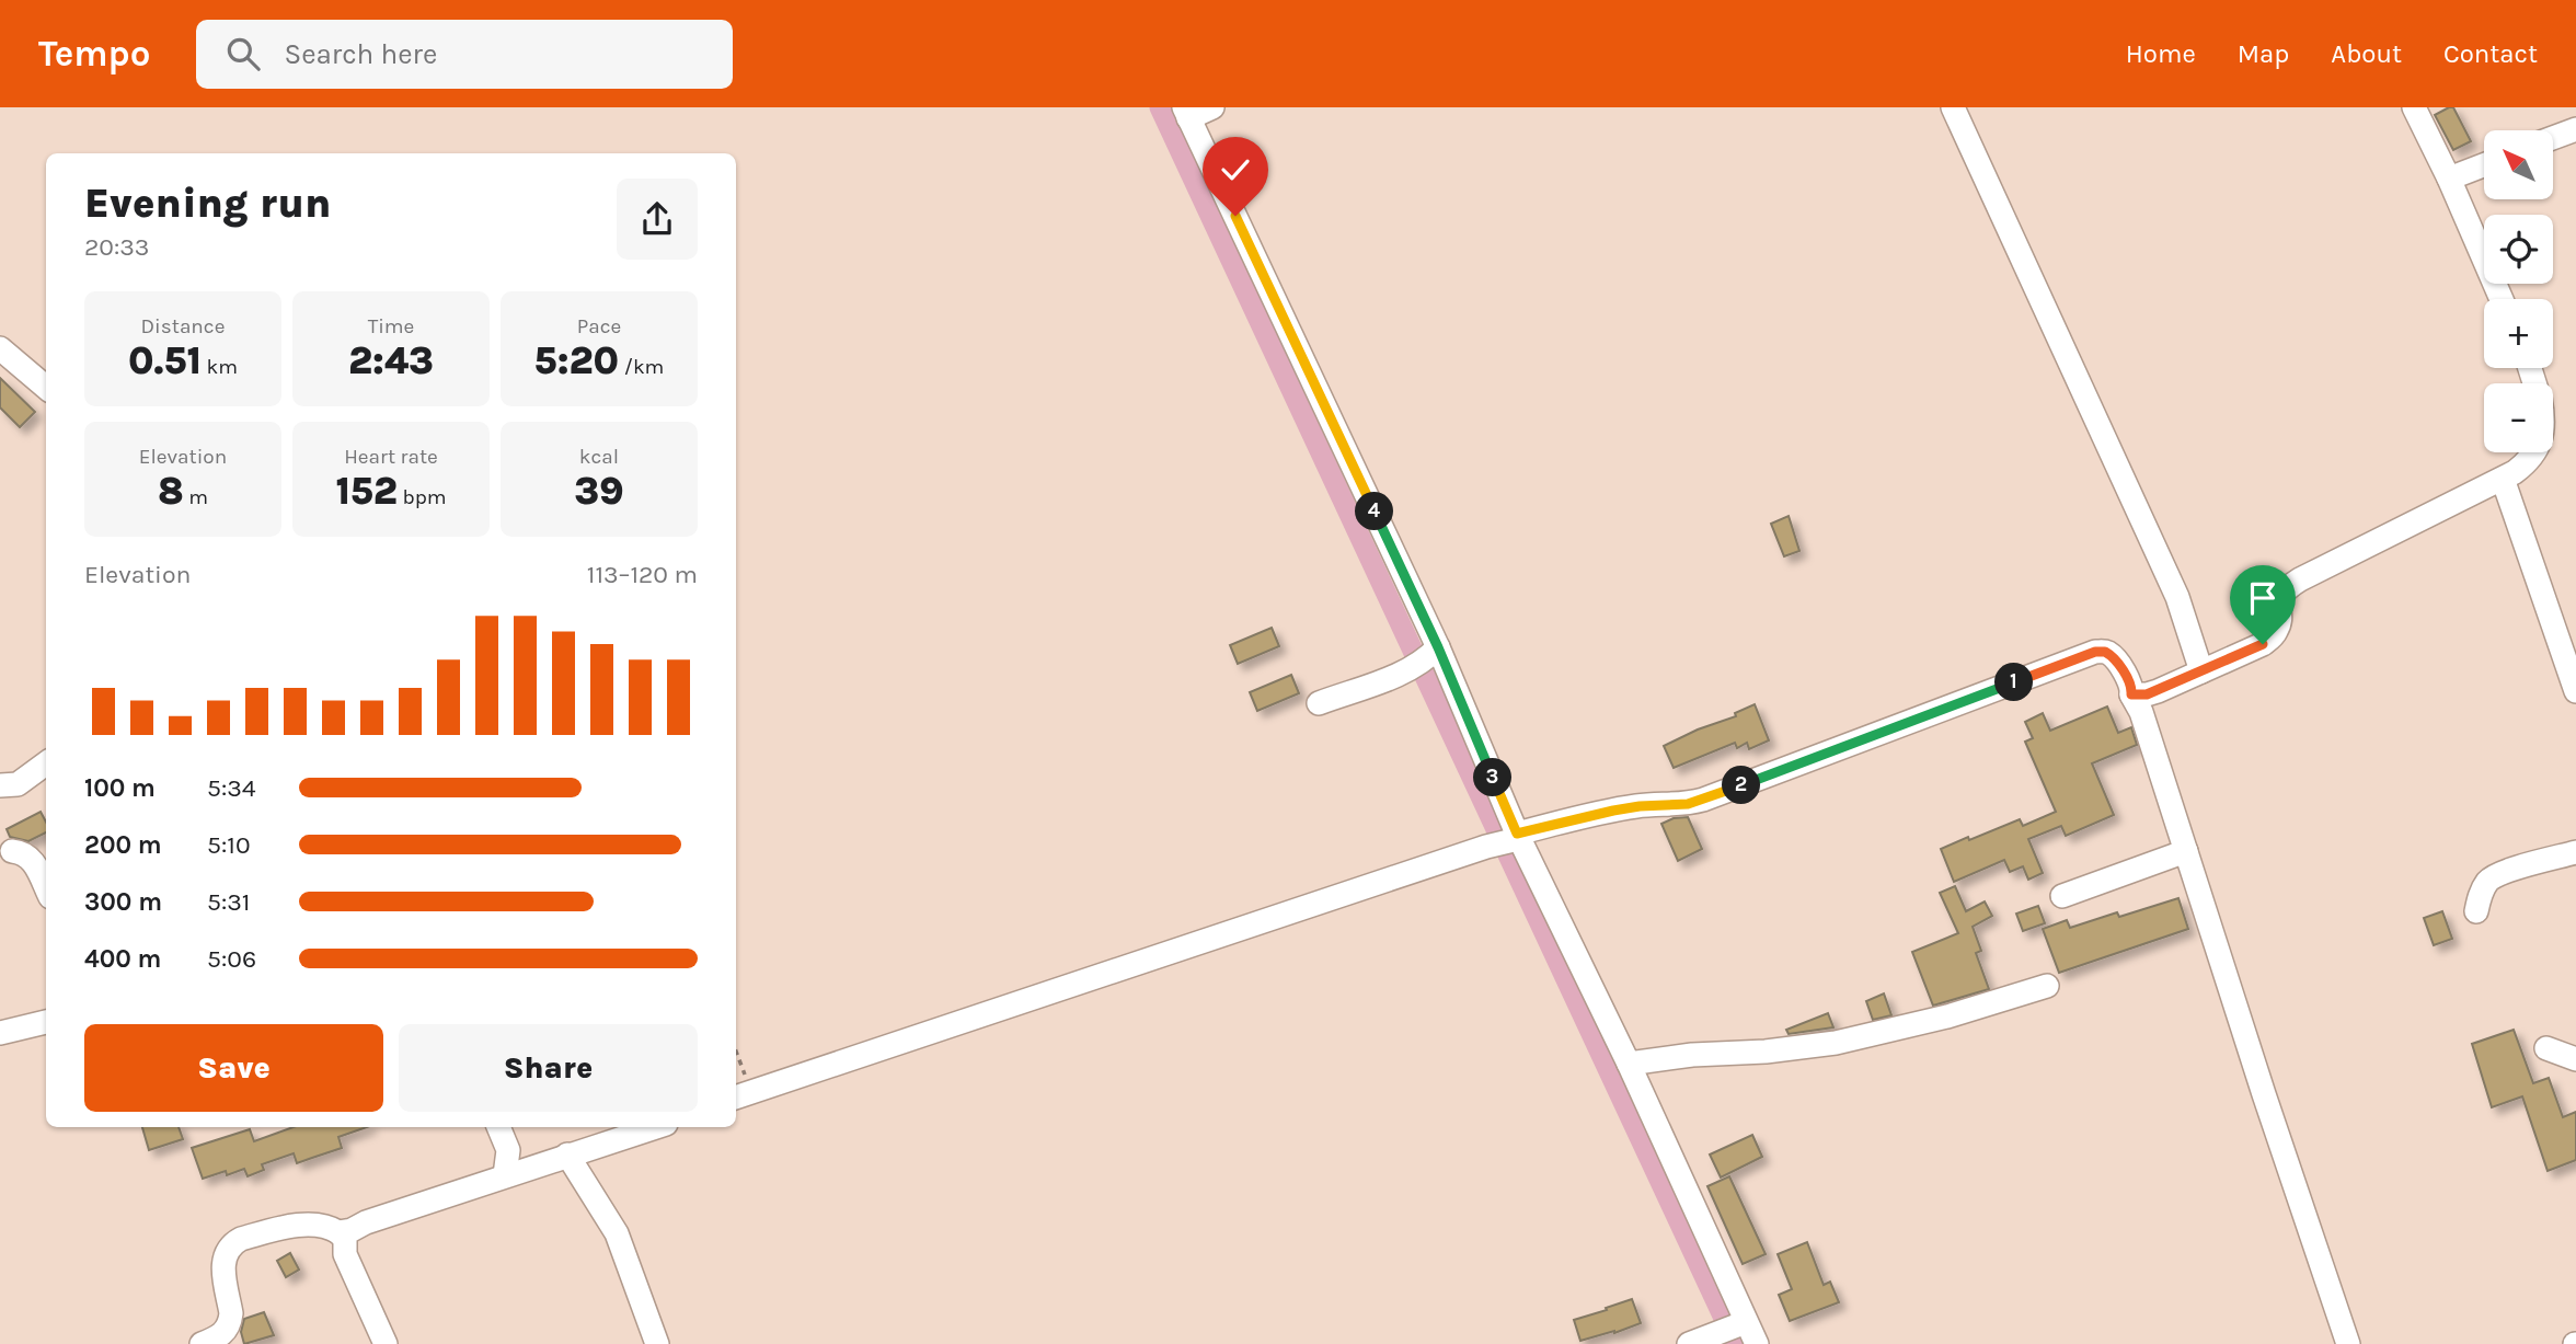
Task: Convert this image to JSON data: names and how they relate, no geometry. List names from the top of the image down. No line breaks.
{"north":"top left","page":{"header":"Tempo","search":"Search here","nav":["Home","Map","About","Contact"],"map_buttons":["+","−"],"heading":["Evening run","20:33"],"stats":[["Distance","0.51 km"],["Time","2:43"],["Pace","5:20 /km"],["Elevation","8 m"],["Heart rate","152 bpm"],["kcal","39"]],"pins":["4","1","3","2"],"chart":["Elevation","113–120 m"],"list":[{"name":"100 m","note":"5:34"},{"name":"200 m","note":"5:10"},{"name":"300 m","note":"5:31"},{"name":"400 m","note":"5:06"}],"buttons":["Save","Share"]}}
